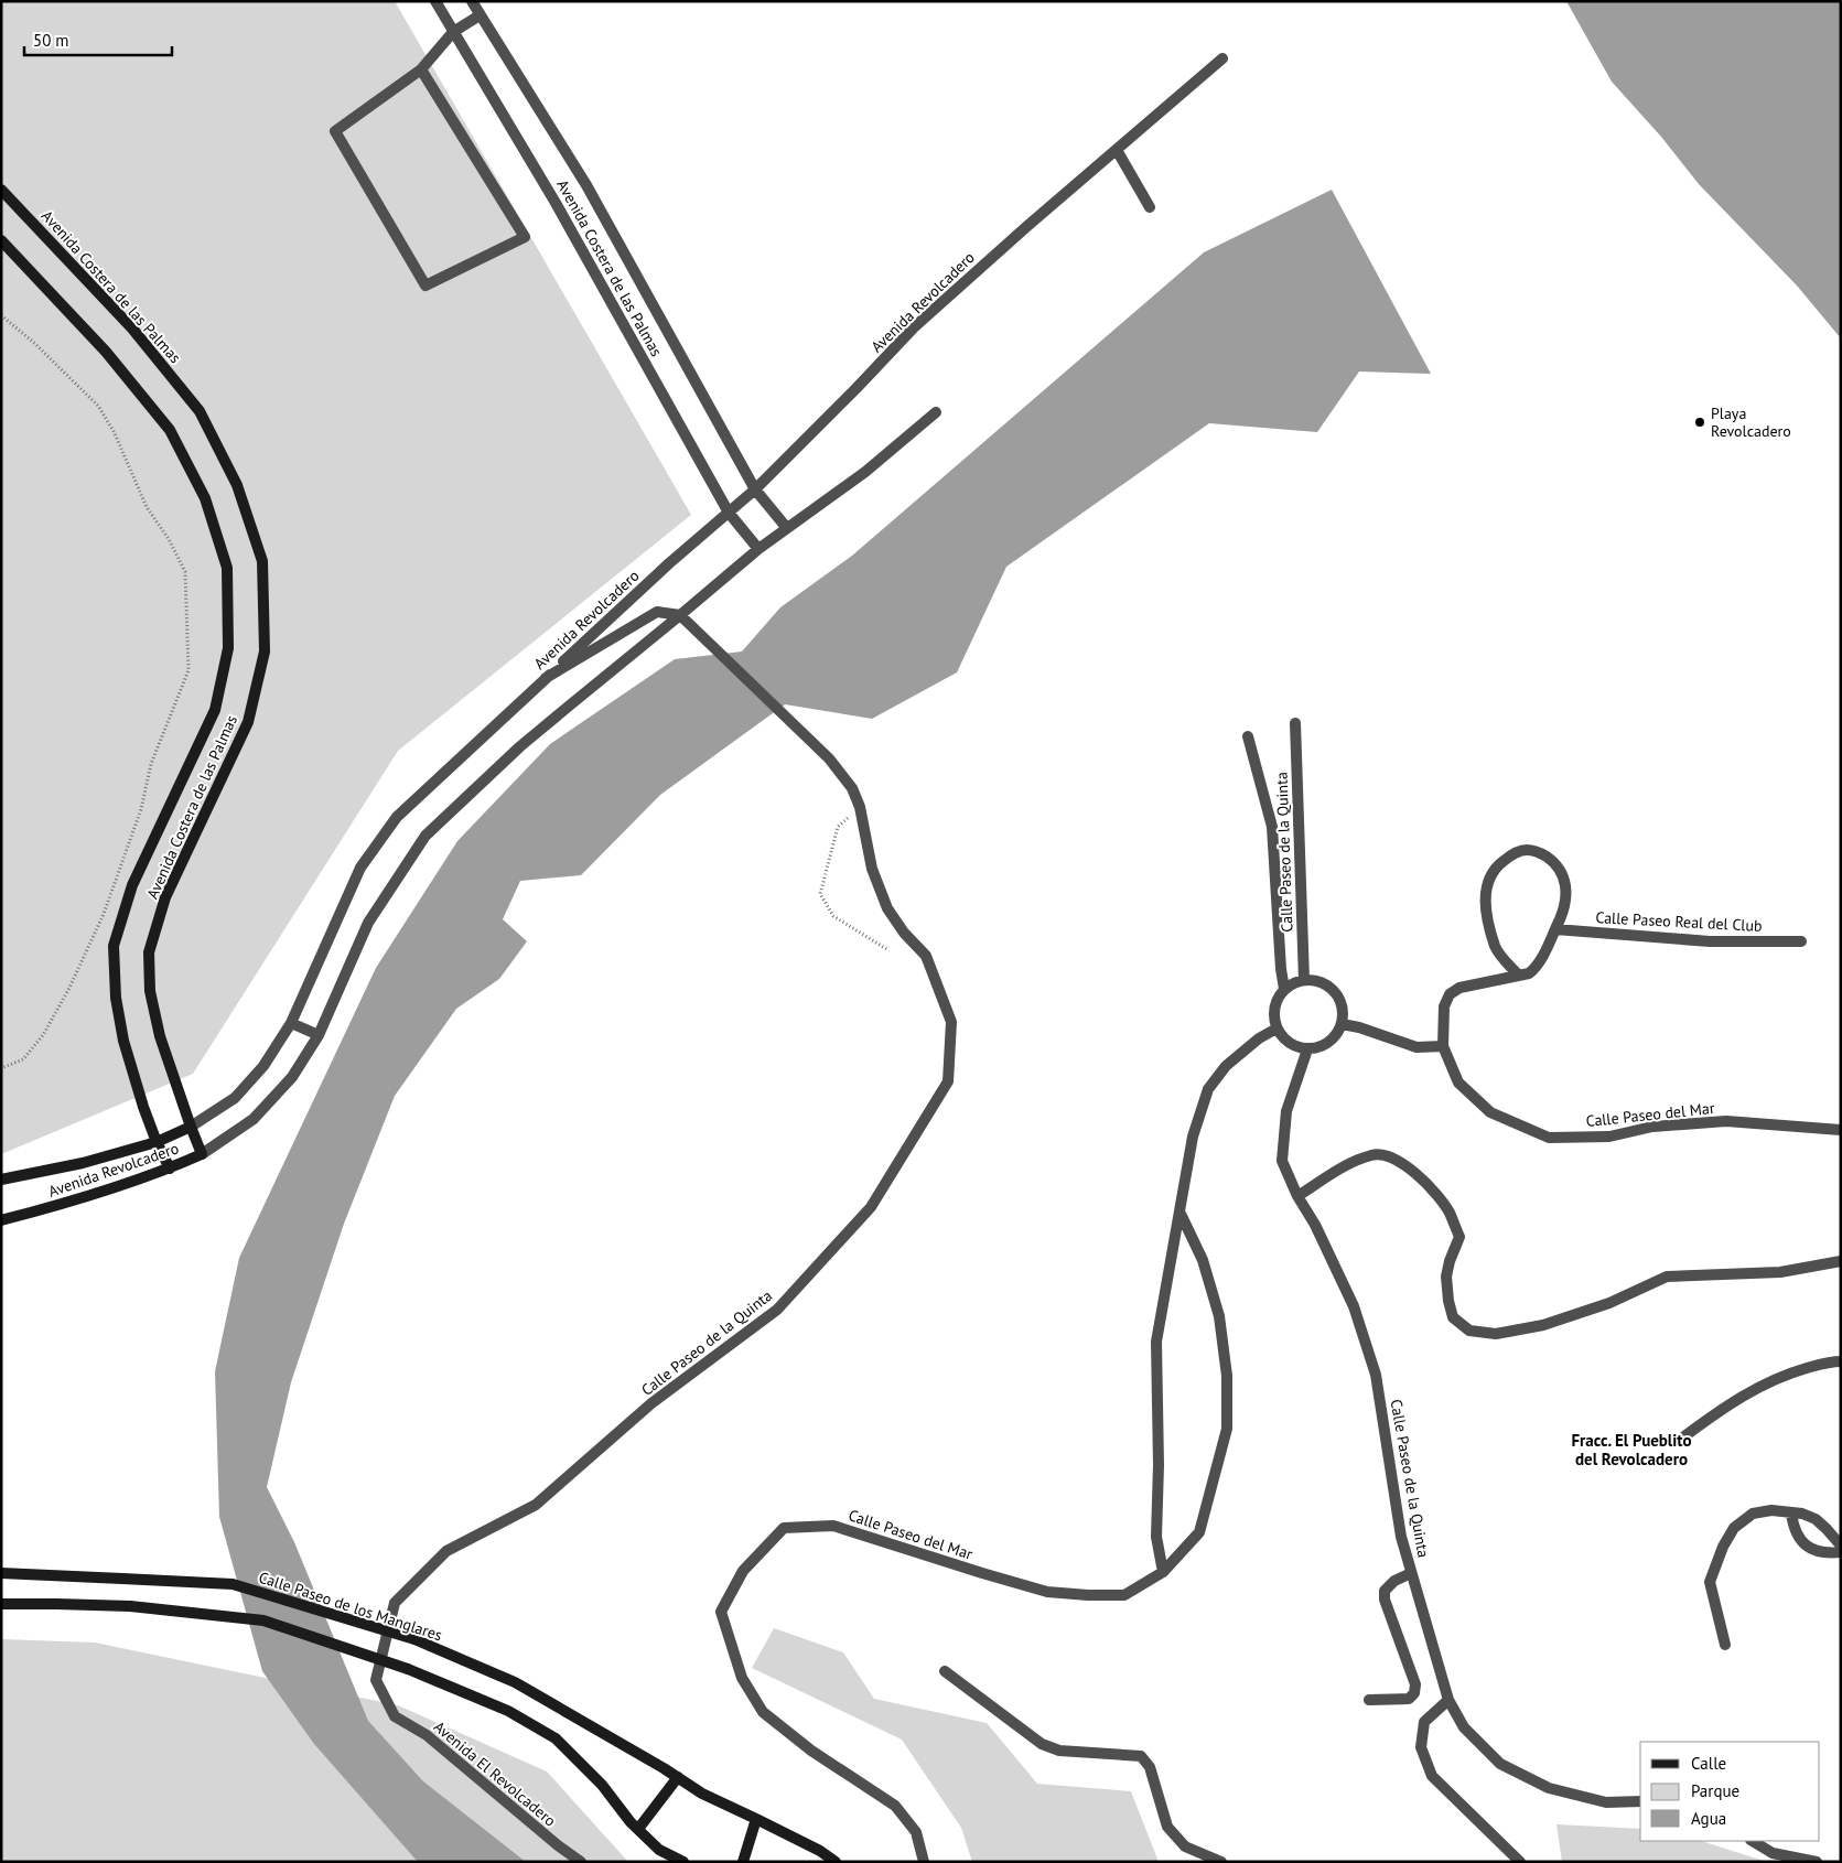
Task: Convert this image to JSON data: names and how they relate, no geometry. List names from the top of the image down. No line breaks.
{"streets":{"main road":["Avenida Costera de las Palmas","Avenida Revolcadero","Calle Paseo de los Manglares"],"street":["Calle Paseo de la Quinta","Calle Paseo Real del Club","Calle Paseo del Mar","Avenida El Revolcadero"]},"crossings":[["Avenida Costera de las Palmas","Avenida Revolcadero"],["Avenida Revolcadero","Calle Paseo de la Quinta"],["Calle Paseo de la Quinta","Avenida El Revolcadero"]],"districts":["Fracc. El Pueblito del Revolcadero"],"places":["Playa Revolcadero"],"legend":["Calle","Parque","Agua"],"scale_bar":"50 m"}
